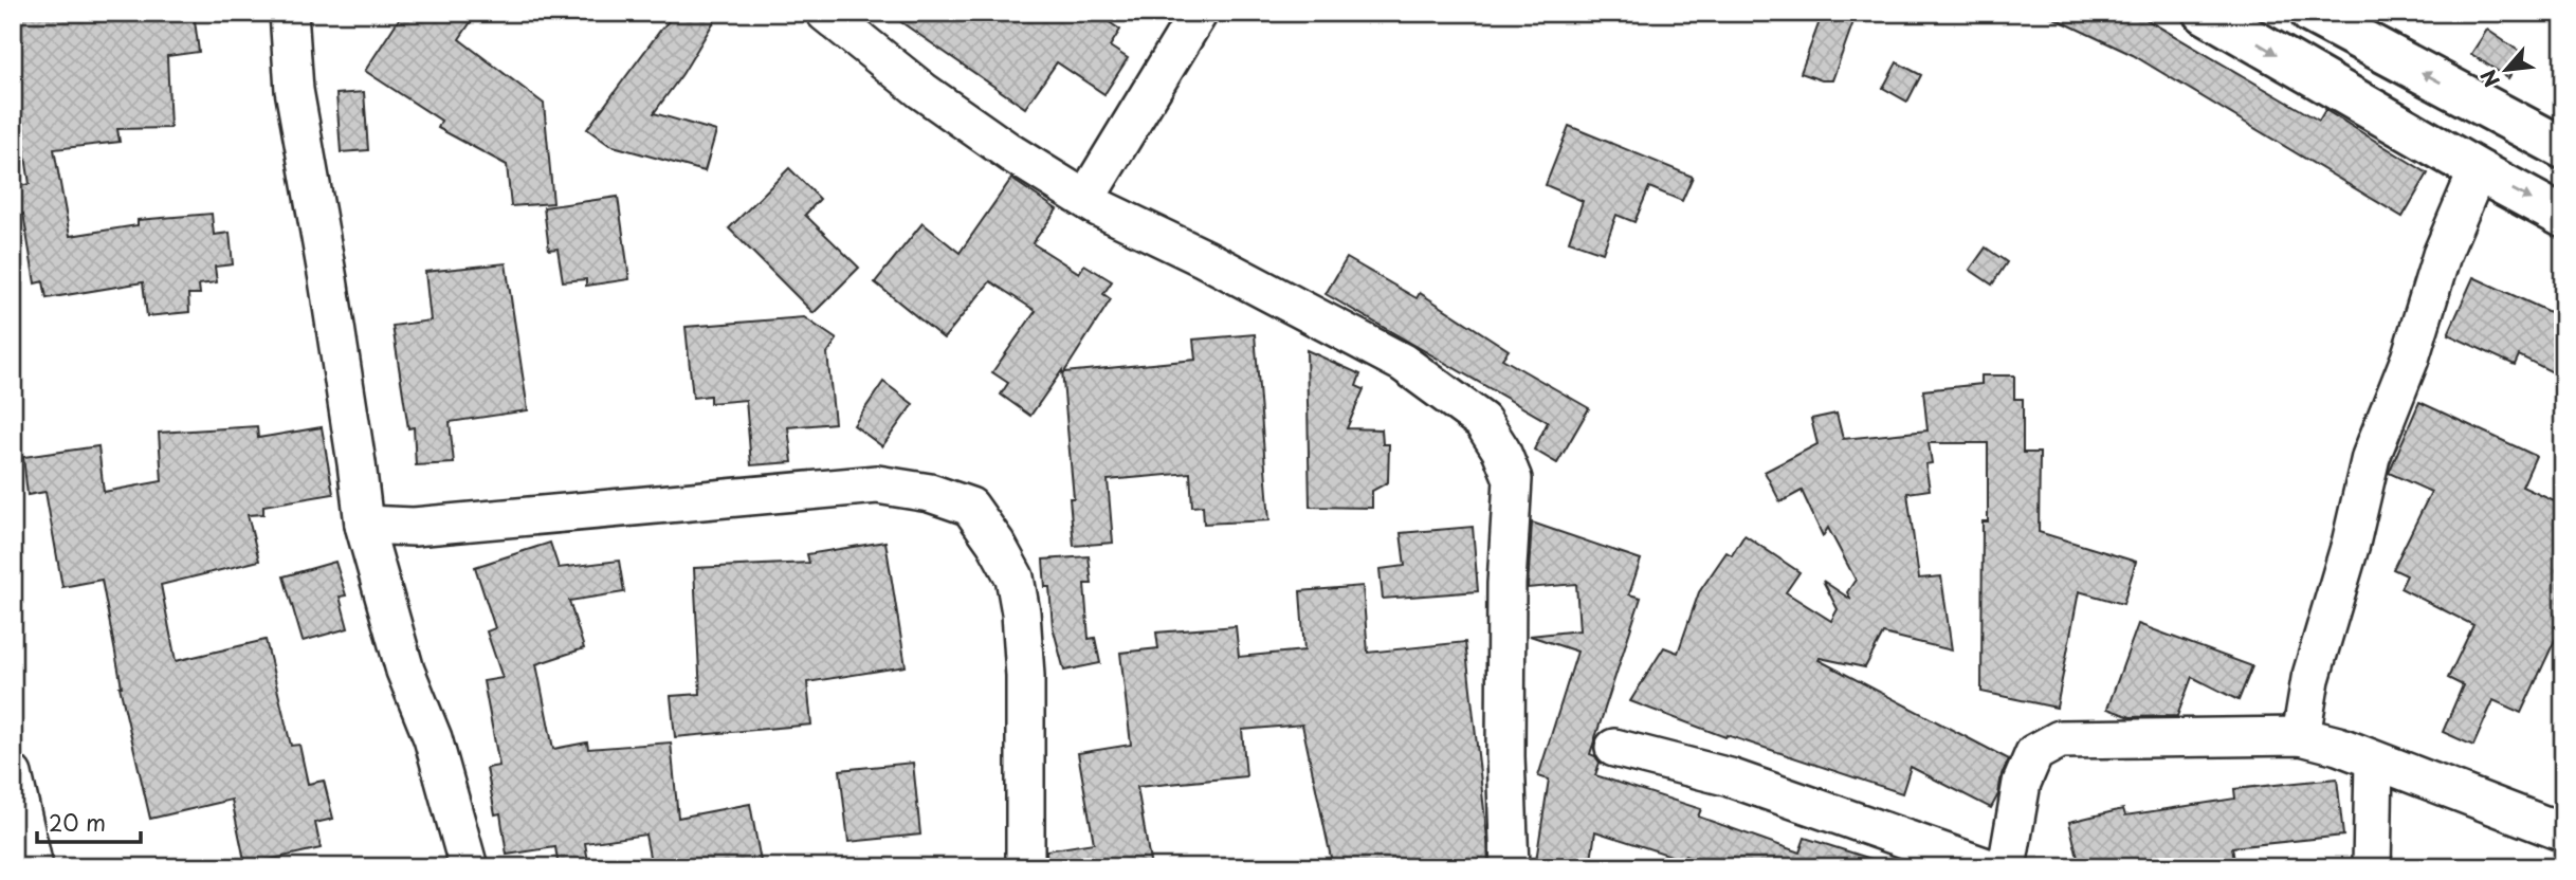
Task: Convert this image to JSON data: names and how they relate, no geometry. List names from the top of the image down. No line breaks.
{"scale_bar":"20 m","north":"bottom left"}
